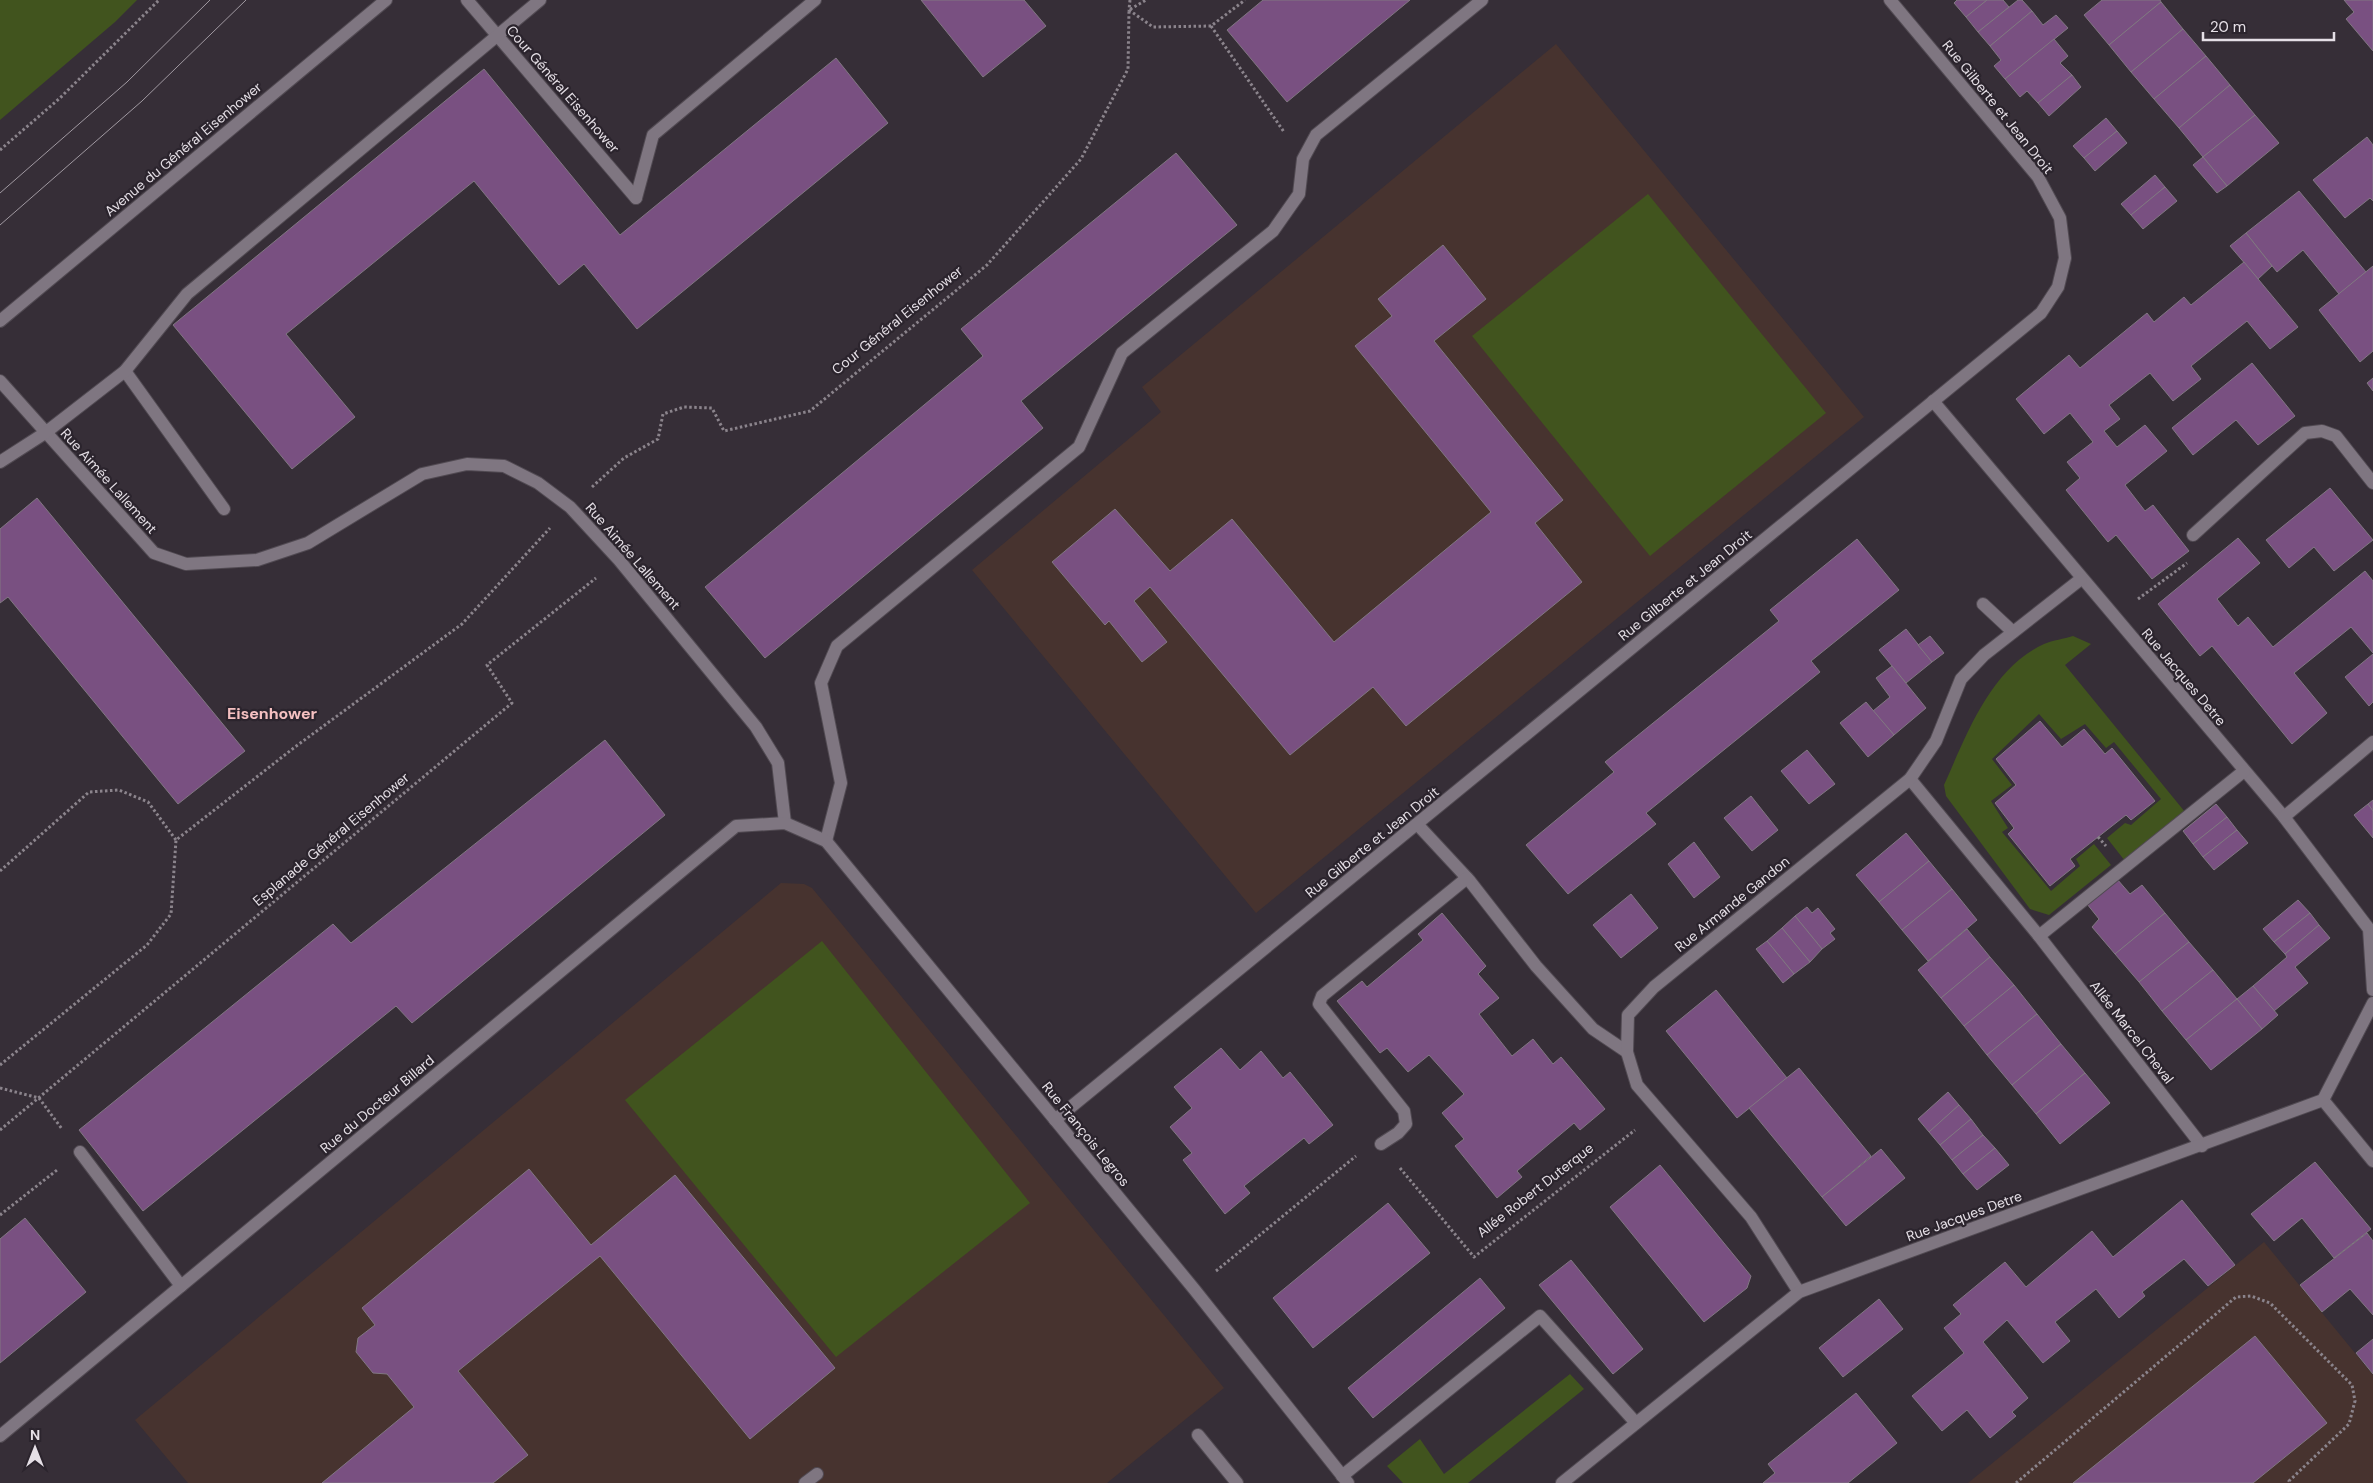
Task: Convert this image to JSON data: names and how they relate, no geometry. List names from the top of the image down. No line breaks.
{"streets":{"street":["Cour Général Eisenhower","Rue Gilberte et Jean Droit","Avenue du Général Eisenhower","Rue Aimée Lallement","Rue Jacques Detre","Rue Armande Gandon","Allée Marcel Cheval","Rue du Docteur Billard","Rue François Legros"],"path":["Esplanade Général Eisenhower","Allée Robert Duterque"]},"crossings":[["Cour Général Eisenhower","Rue Aimée Lallement"],["Rue Gilberte et Jean Droit","Rue Jacques Detre"],["Rue Gilberte et Jean Droit","Rue François Legros"],["Rue Aimée Lallement","Esplanade Général Eisenhower"],["Rue Aimée Lallement","Rue du Docteur Billard"],["Rue Aimée Lallement","Rue François Legros"],["Rue Jacques Detre","Rue Armande Gandon"],["Rue Jacques Detre","Allée Marcel Cheval"],["Rue Armande Gandon","Allée Marcel Cheval"],["Rue Armande Gandon","Allée Robert Duterque"],["Rue du Docteur Billard","Rue François Legros"]],"districts":["Eisenhower"],"scale_bar":"20 m","north":"top"}
